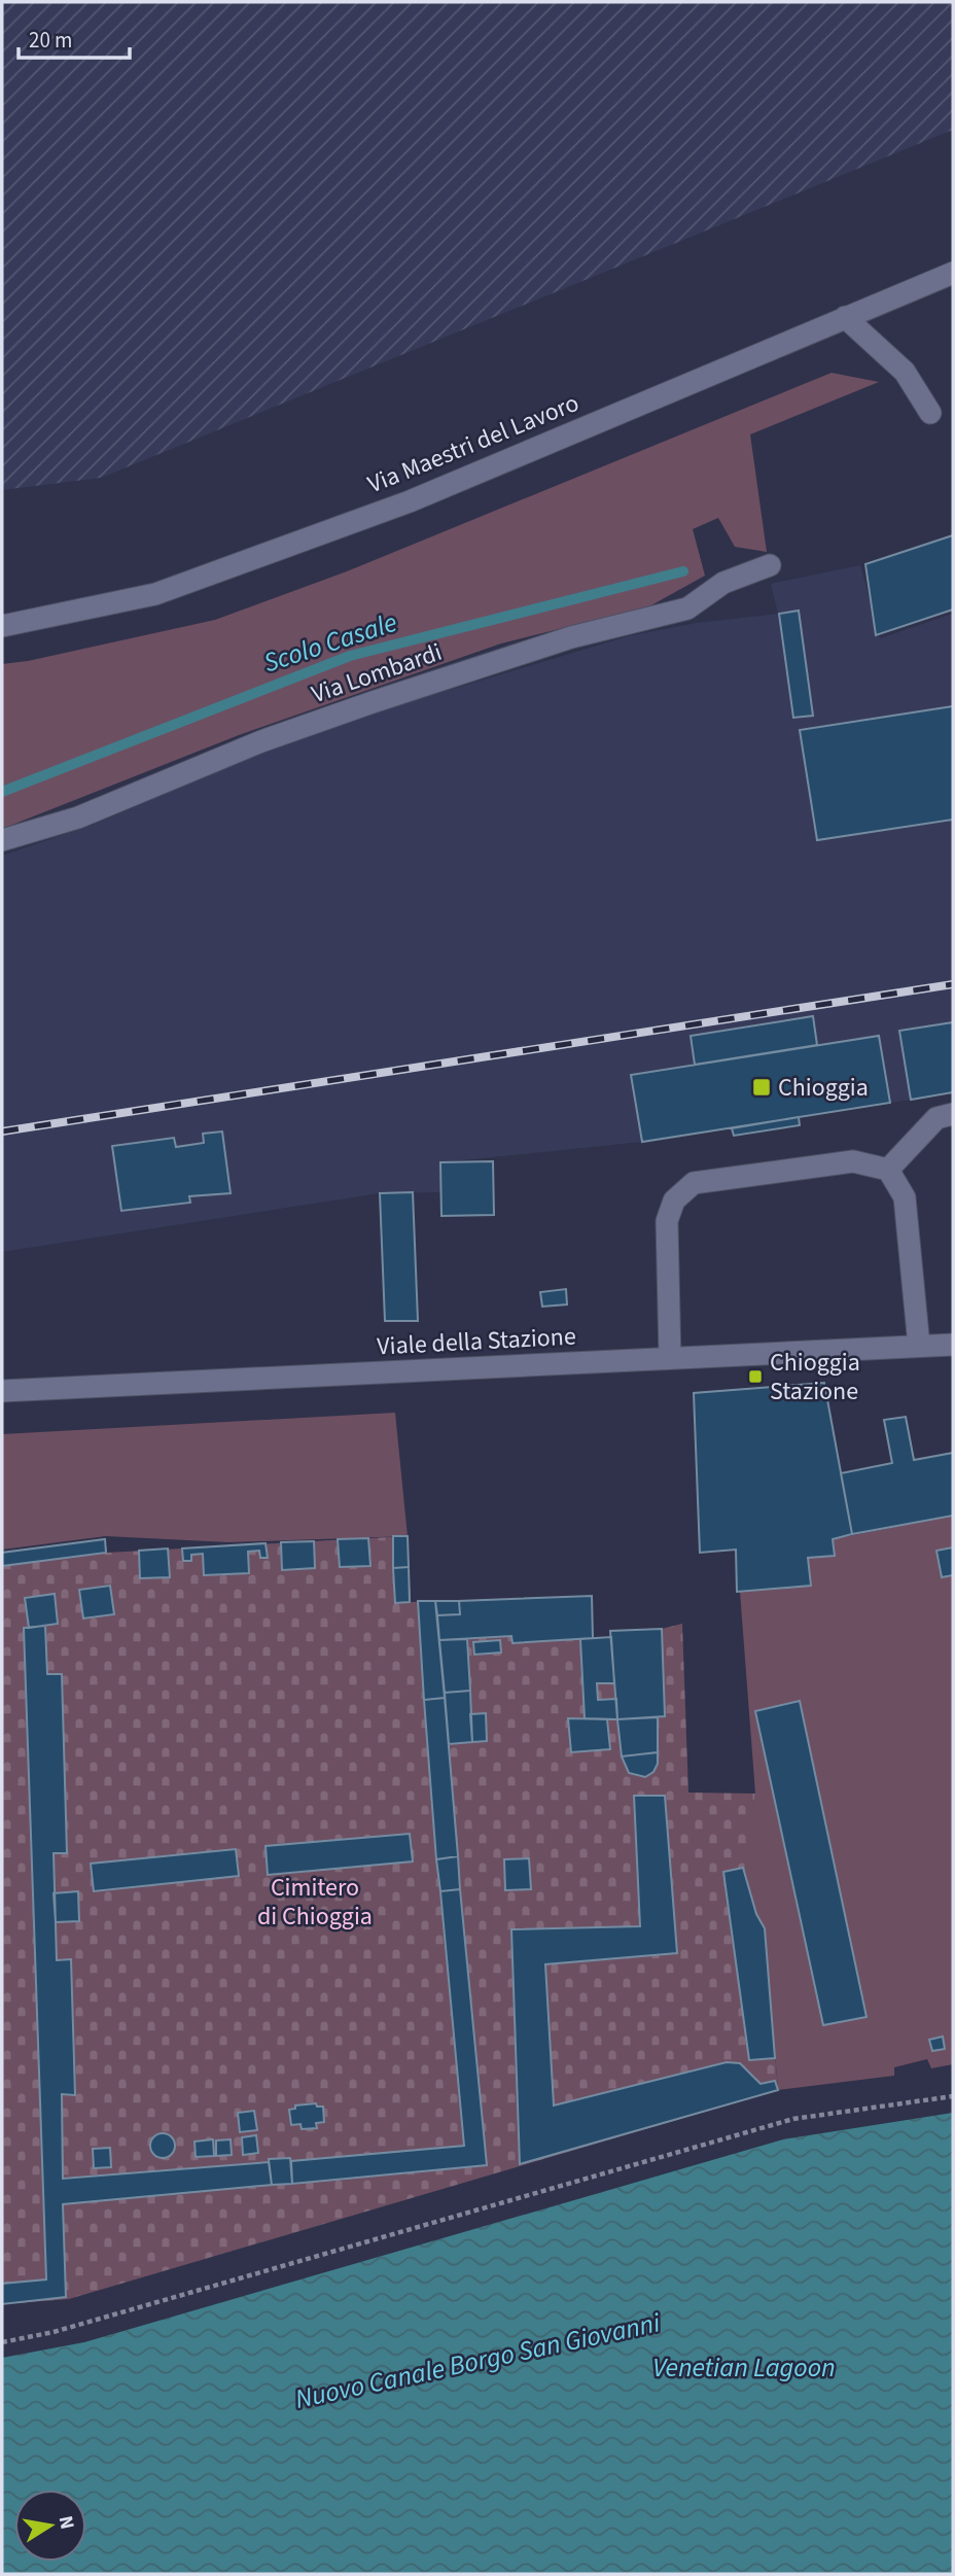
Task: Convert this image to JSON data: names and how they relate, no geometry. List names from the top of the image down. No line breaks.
{"streets":{"street":["Via Maestri del Lavoro","Via Lombardi","Viale della Stazione"]},"water":["Scolo Casale","Nuovo Canale Borgo San Giovanni","Venetian Lagoon"],"parks":["Cimitero di Chioggia"],"places":{"transit":["Chioggia","Chioggia Stazione"]},"scale_bar":"20 m","north":"right"}
